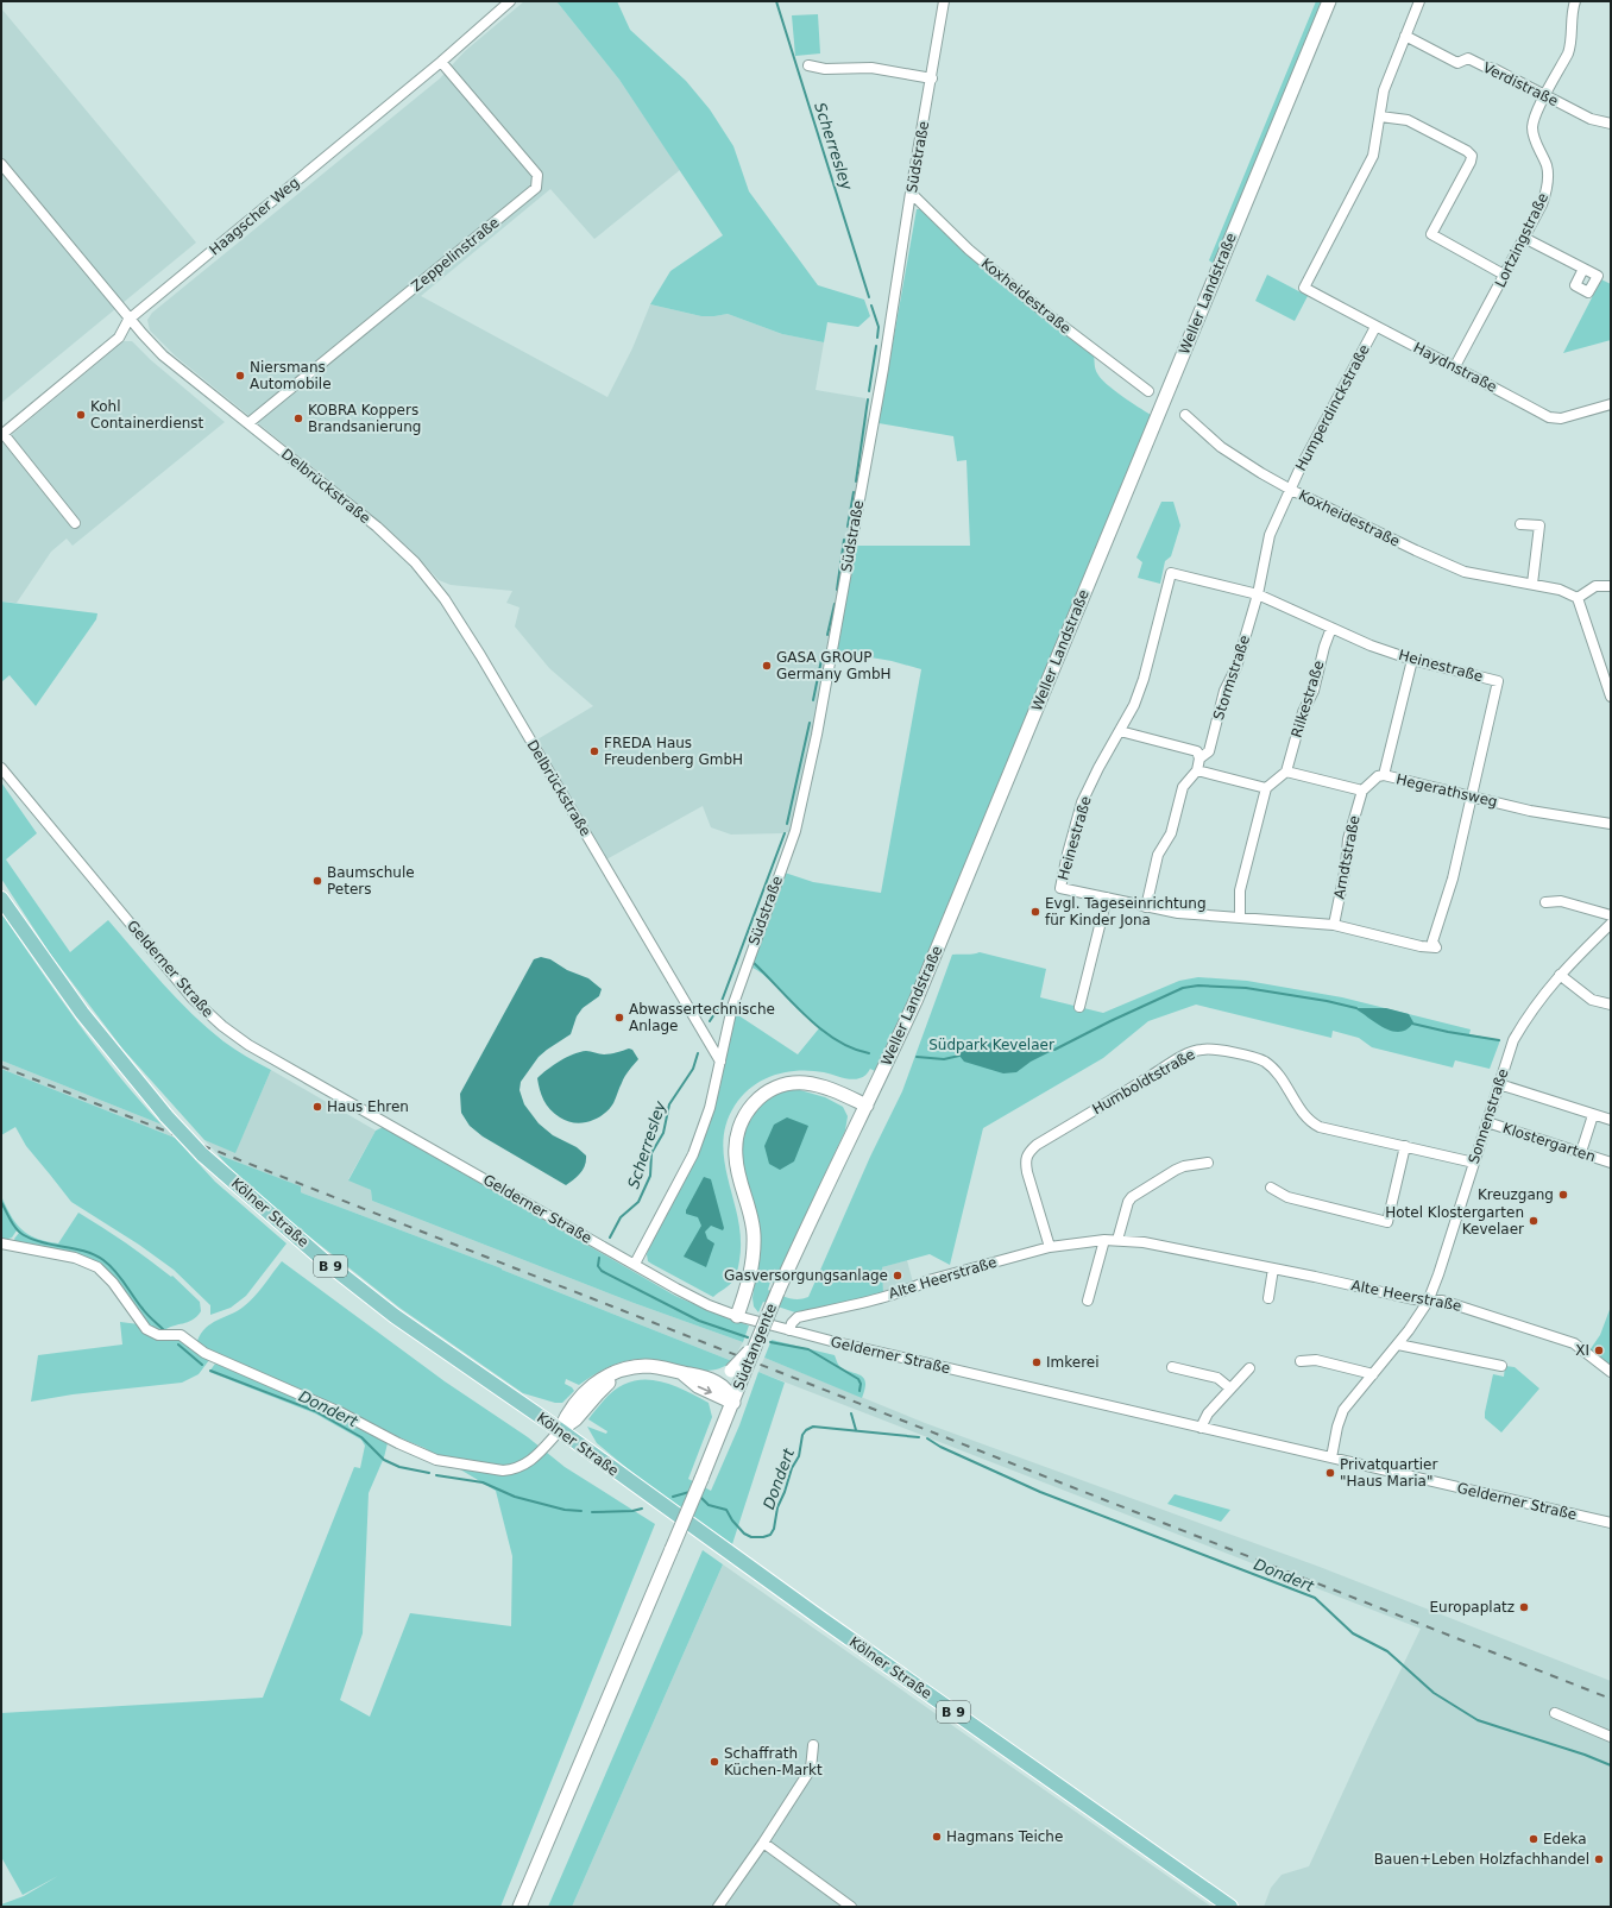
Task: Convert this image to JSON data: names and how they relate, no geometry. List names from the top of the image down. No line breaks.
{"streets":{"main road":["Weller Landstraße","Kölner Straße","B 9","Südtangente"],"street":["Verdistraße","Südstraße","Haagscher Weg","Lortzingstraße","Zeppelinstraße","Koxheidestraße","Haydnstraße","Humperdinckstraße","Delbrückstraße","Heinestraße","Stormstraße","Rilkestraße","Hegerathsweg","Arndtstraße","Gelderner Straße","Humboldtstraße","Sonnenstraße","Klostergarten","Alte Heerstraße"]},"crossings":[["Verdistraße","Lortzingstraße"],["Südstraße","Koxheidestraße"],["Südstraße","Delbrückstraße"],["Südstraße","Gelderner Straße"],["Haagscher Weg","Zeppelinstraße"],["Haagscher Weg","Delbrückstraße"],["Lortzingstraße","Haydnstraße"],["Zeppelinstraße","Delbrückstraße"],["Weller Landstraße","Südtangente"],["Koxheidestraße","Humperdinckstraße"],["Haydnstraße","Humperdinckstraße"],["Humperdinckstraße","Heinestraße"],["Humperdinckstraße","Stormstraße"],["Heinestraße","Stormstraße"],["Heinestraße","Rilkestraße"],["Heinestraße","Hegerathsweg"],["Heinestraße","Arndtstraße"],["Hegerathsweg","Arndtstraße"],["Gelderner Straße","Sonnenstraße"],["Gelderner Straße","Alte Heerstraße"],["Humboldtstraße","Sonnenstraße"],["Humboldtstraße","Alte Heerstraße"],["Sonnenstraße","Klostergarten"],["Sonnenstraße","Alte Heerstraße"]],"water":["Scherresley","Dondert"],"parks":["Südpark Kevelaer"],"places":["Niersmans Automobile","Kohl Containerdienst","KOBRA Koppers Brandsanierung","GASA GROUP Germany GmbH","FREDA Haus Freudenberg GmbH","Baumschule Peters","Evgl. Tageseinrichtung für Kinder Jona","Abwassertechnische Anlage","Haus Ehren","Kreuzgang","Hotel Klostergarten Kevelaer","Gasversorgungsanlage","XI","Imkerei","Privatquartier \"Haus Maria\"","Europaplatz","Schaffrath Küchen-Markt","Hagmans Teiche","Edeka","Bauen+Leben Holzfachhandel"]}
